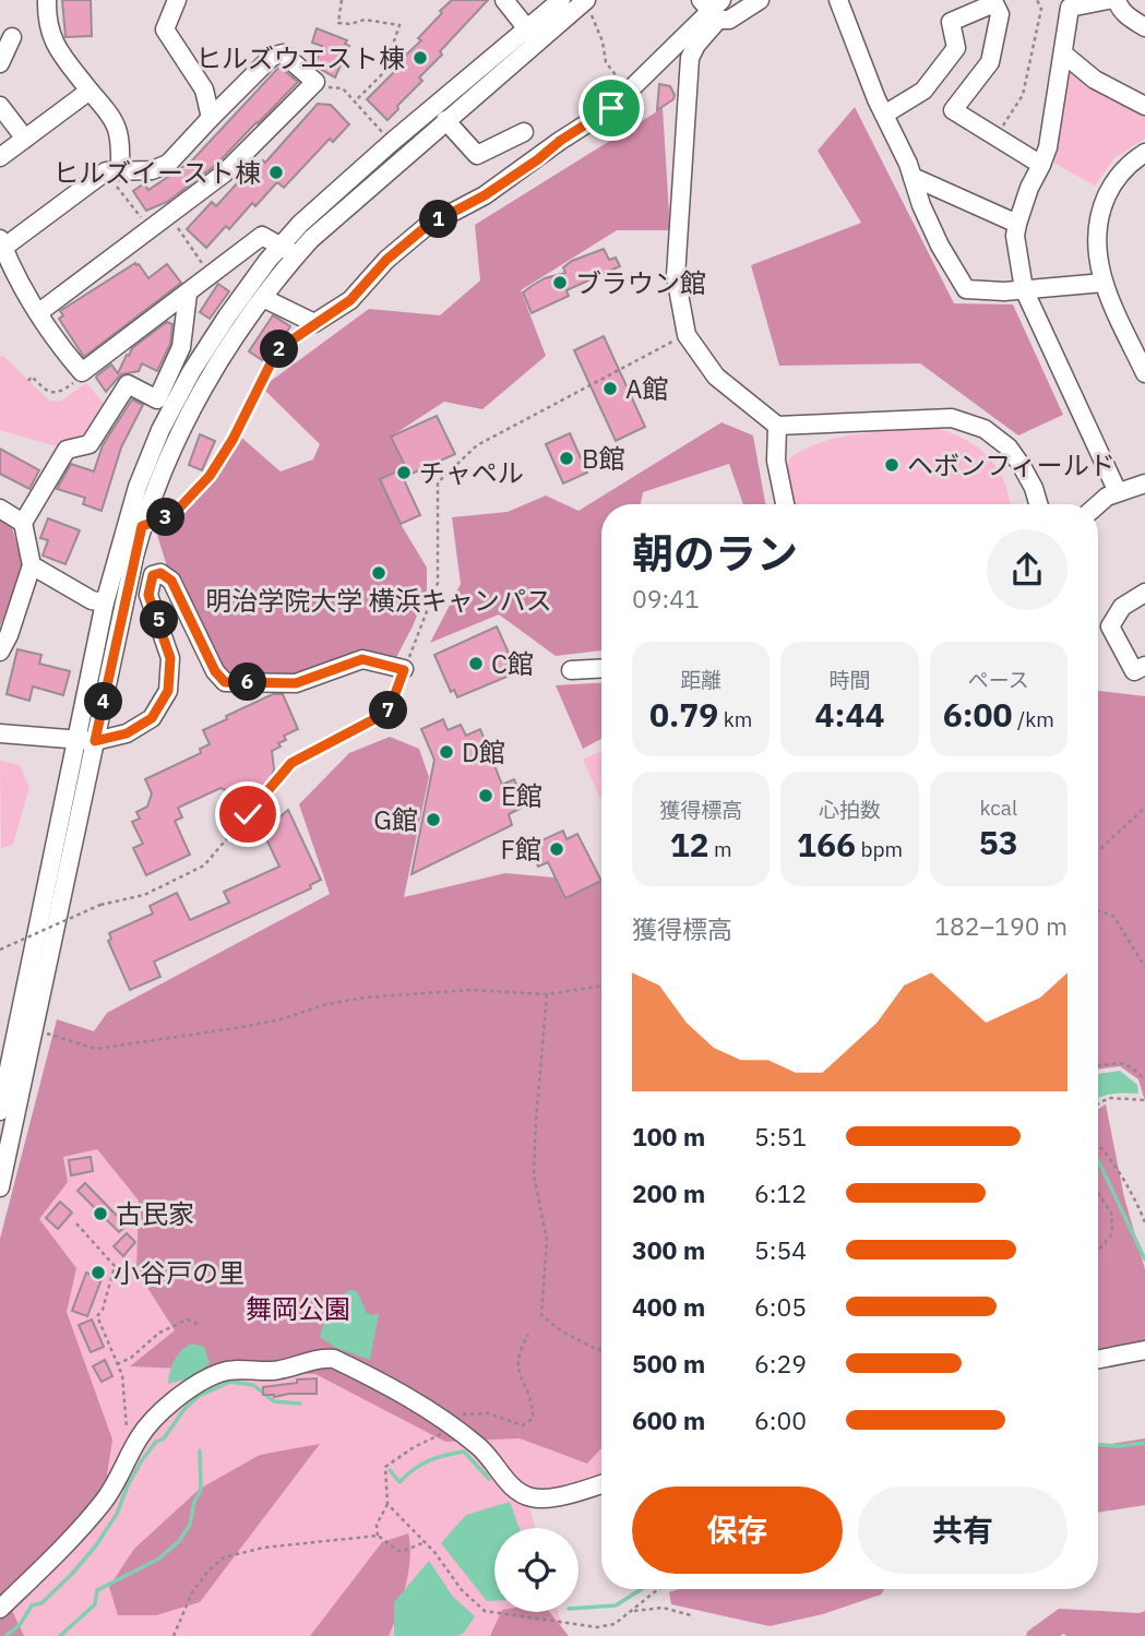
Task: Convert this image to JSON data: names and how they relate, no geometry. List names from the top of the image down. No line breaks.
{"parks":["舞岡公園"],"places":["ヒルズウエスト棟","ヒルズイースト棟","ブラウン館","A館","B館","ヘボンフィールド","チャペル","明治学院大学 横浜キャンパス","C館","D館","E館","G館","F館","古民家","小谷戸の里"],"page":{"pins":["1","2","3","5","6","4","7"],"heading":["朝のラン","09:41"],"stats":[["距離","0.79 km"],["時間","4:44"],["ペース","6:00 /km"],["獲得標高","12 m"],["心拍数","166 bpm"],["kcal","53"]],"chart":["獲得標高","182–190 m"],"list":[{"name":"100 m","note":"5:51"},{"name":"200 m","note":"6:12"},{"name":"300 m","note":"5:54"},{"name":"400 m","note":"6:05"},{"name":"500 m","note":"6:29"},{"name":"600 m","note":"6:00"}],"buttons":["保存","共有"]}}
